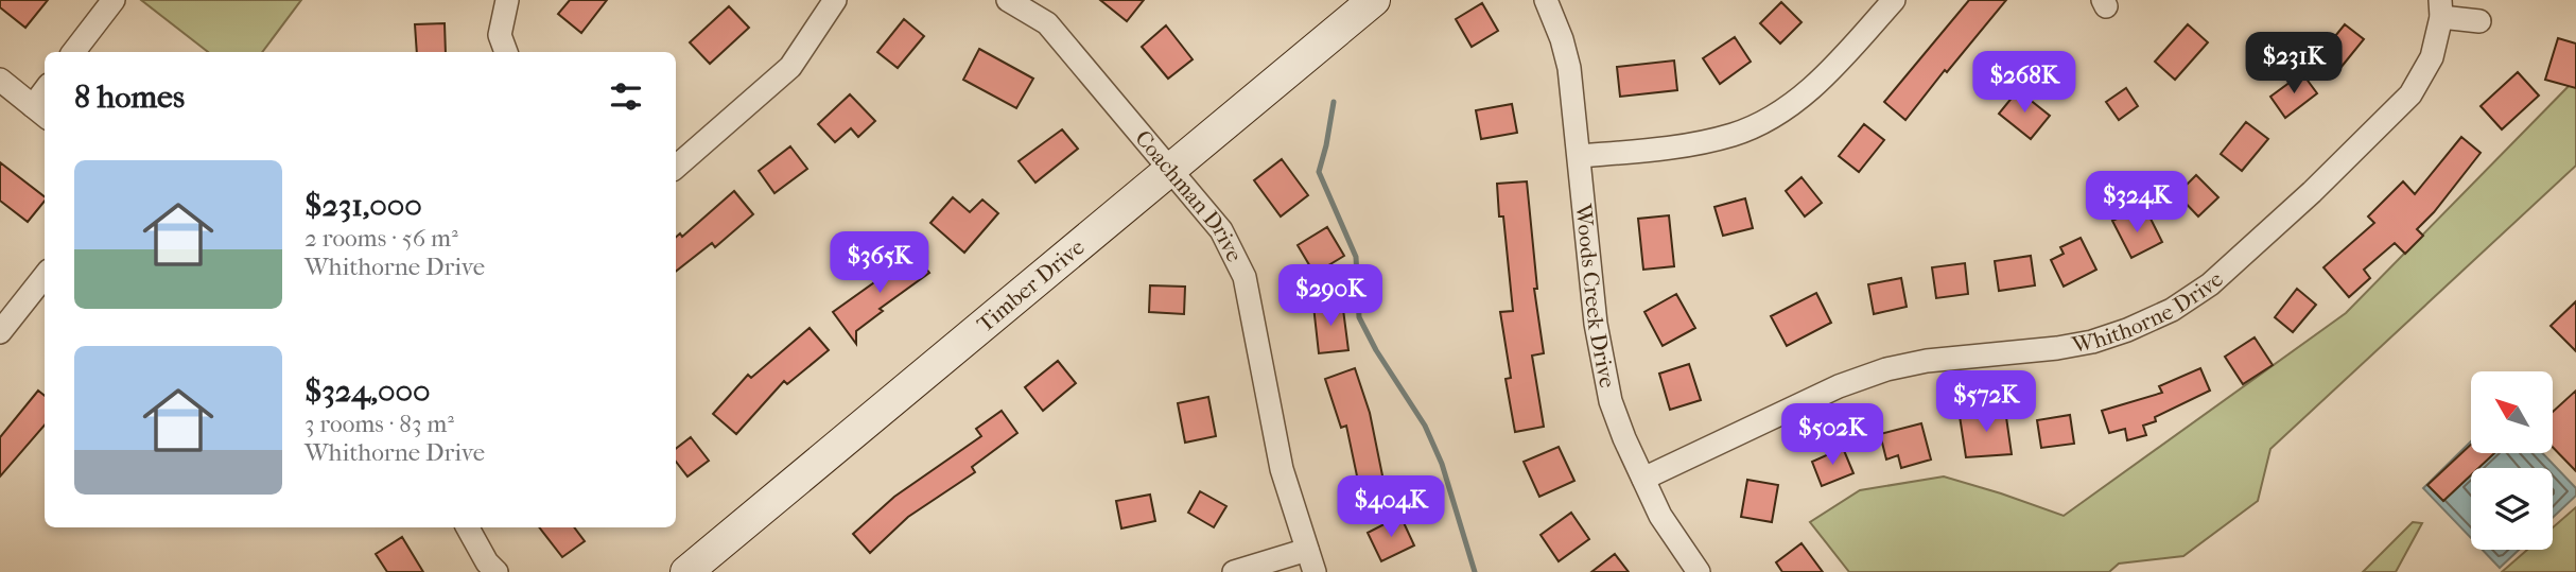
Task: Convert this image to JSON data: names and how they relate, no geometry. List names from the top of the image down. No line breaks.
{"streets":{"main road":["Timber Drive"],"street":["Coachman Drive","Woods Creek Drive","Whithorne Drive"]},"crossings":[["Coachman Drive","Timber Drive"],["Woods Creek Drive","Whithorne Drive"]],"north":"top left","page":{"price":["$231K","$268K","$324K","$365K","$290K","$572K","$502K","$404K"],"heading":"8 homes","list":[{"name":"$231,000","note":"2 rooms · 56 m² · Whithorne Drive"},{"name":"$324,000","note":"3 rooms · 83 m² · Whithorne Drive"}]}}
